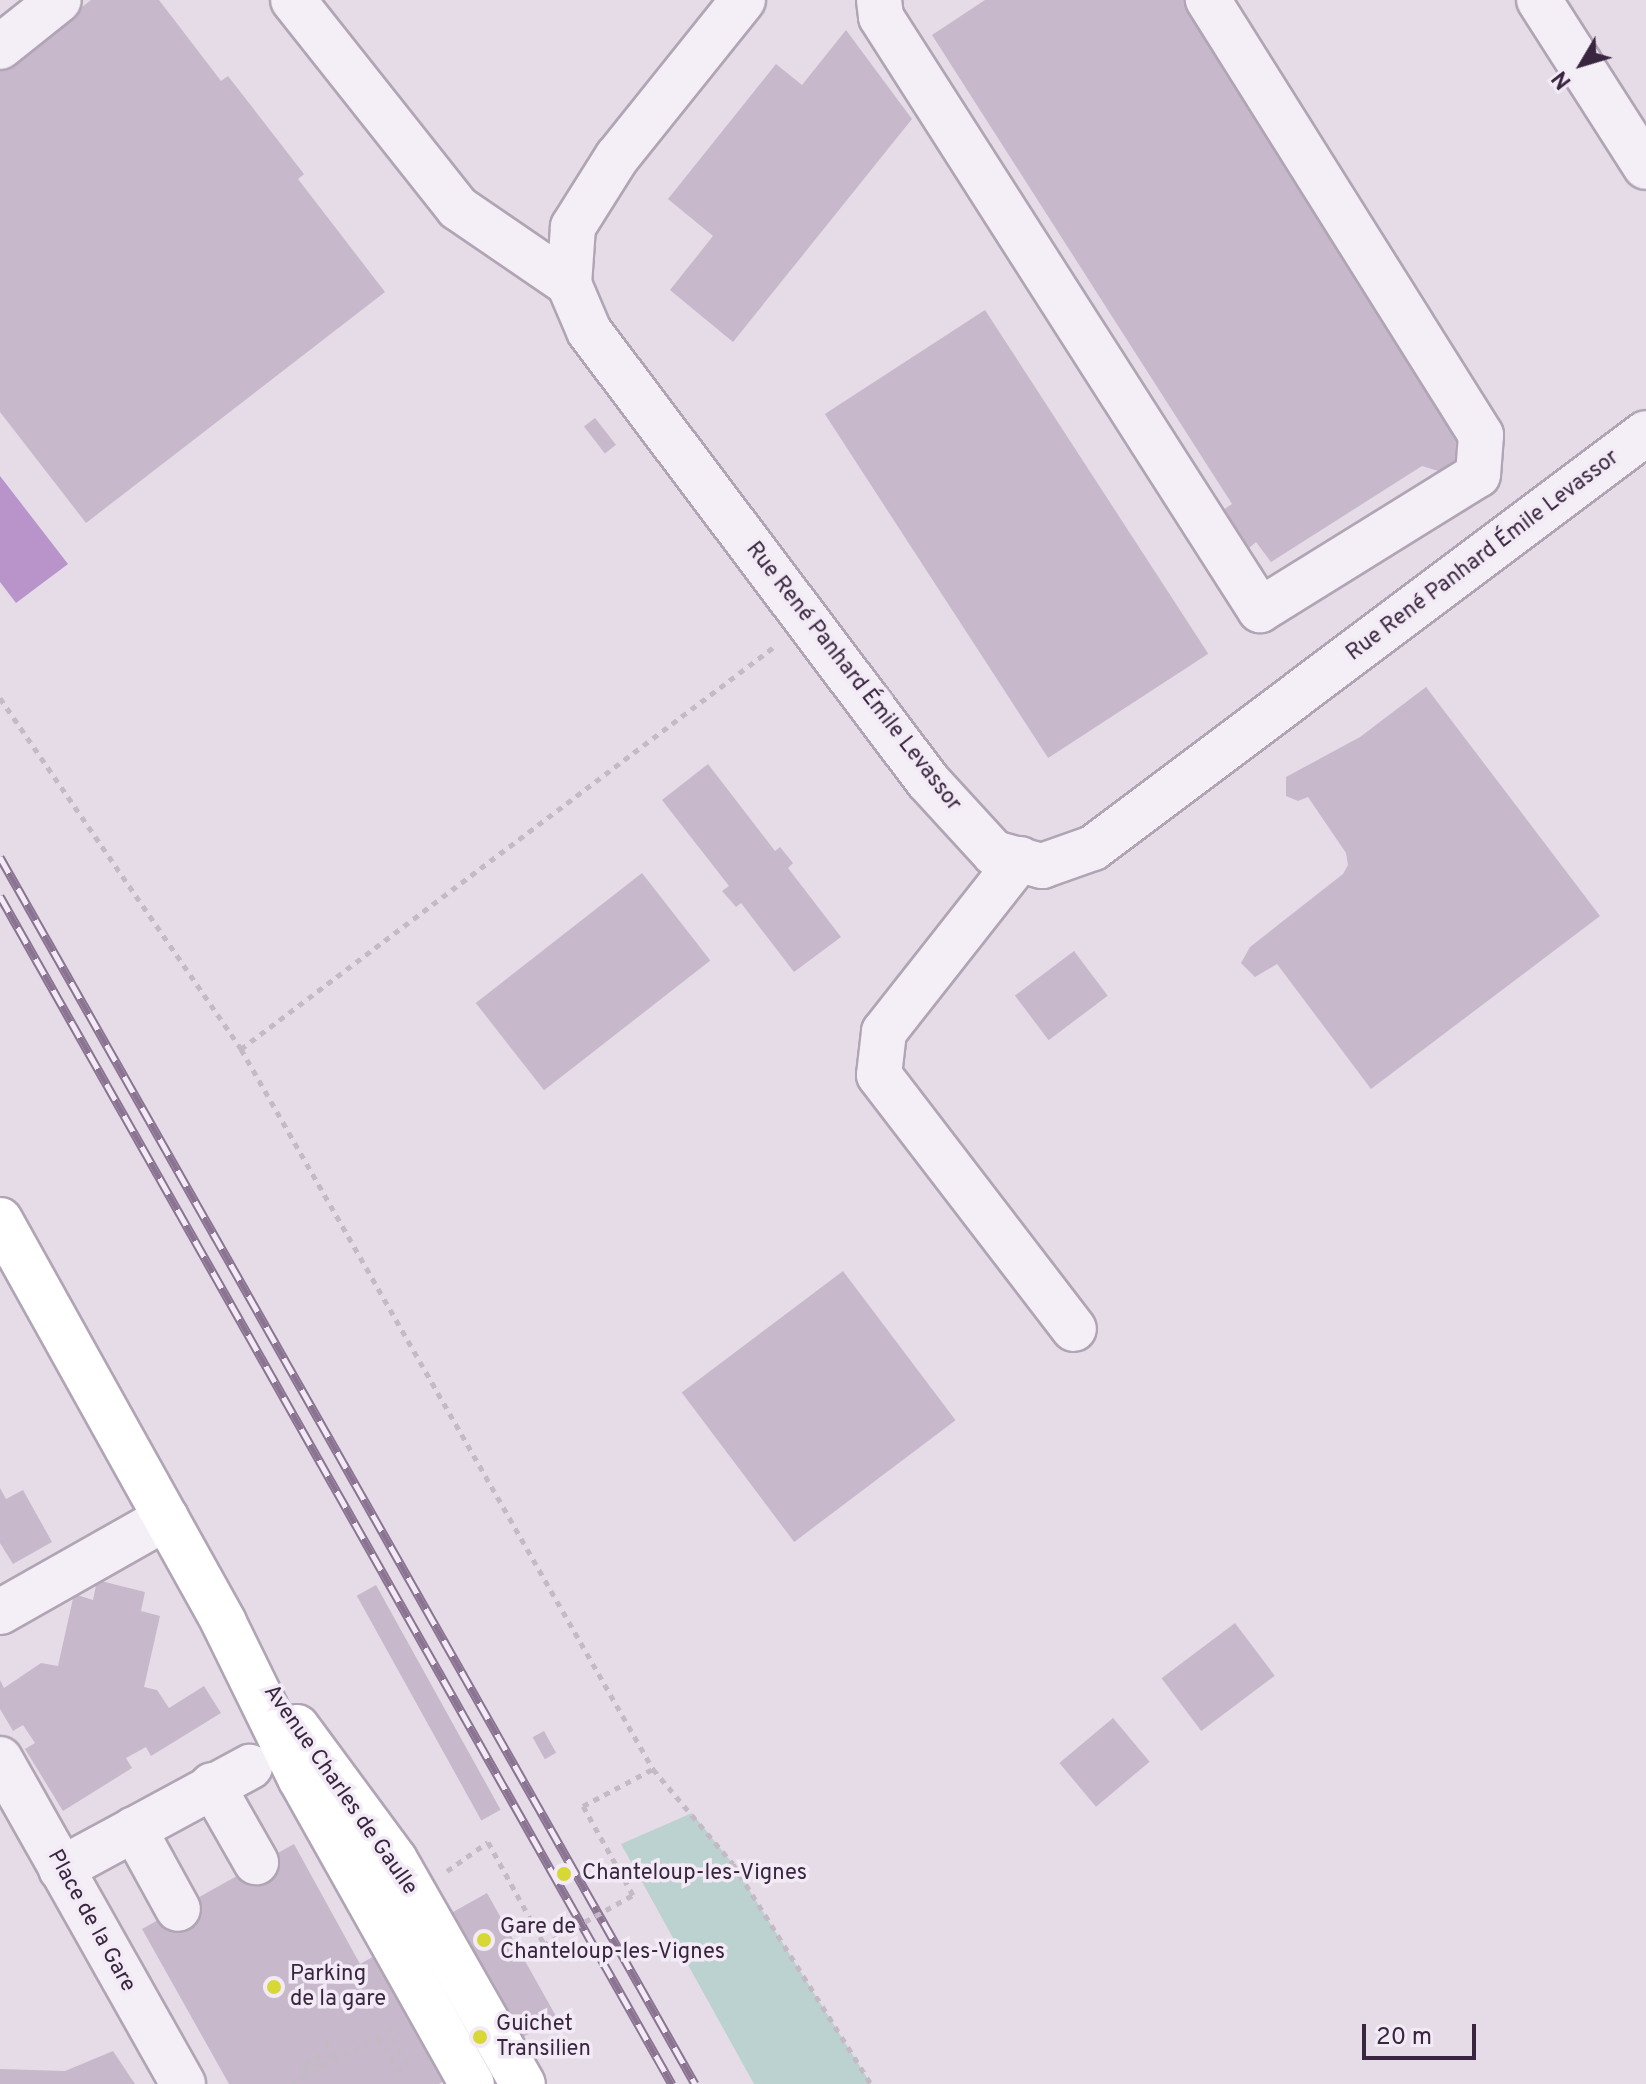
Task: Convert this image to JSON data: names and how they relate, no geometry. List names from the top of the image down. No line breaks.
{"streets":{"main road":["Avenue Charles de Gaulle"],"street":["Rue René Panhard Émile Levassor","Place de la Gare"]},"places":["Chanteloup-les-Vignes","Gare de Chanteloup-les-Vignes","Parking de la gare","Guichet Transilien"],"scale_bar":"20 m","north":"bottom left"}
